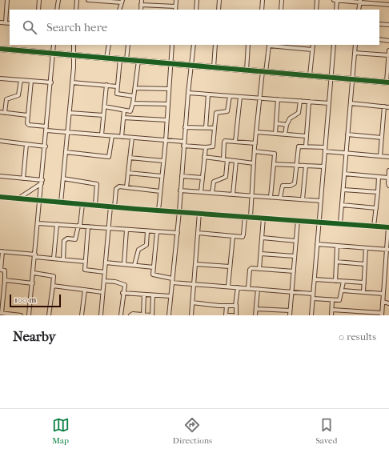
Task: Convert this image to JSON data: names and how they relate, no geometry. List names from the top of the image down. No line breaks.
{"scale_bar":"100 m","page":{"search":"Search here","scale":"100 m","heading":["Nearby","0 results"],"nav":["Map","Directions","Saved"]}}
